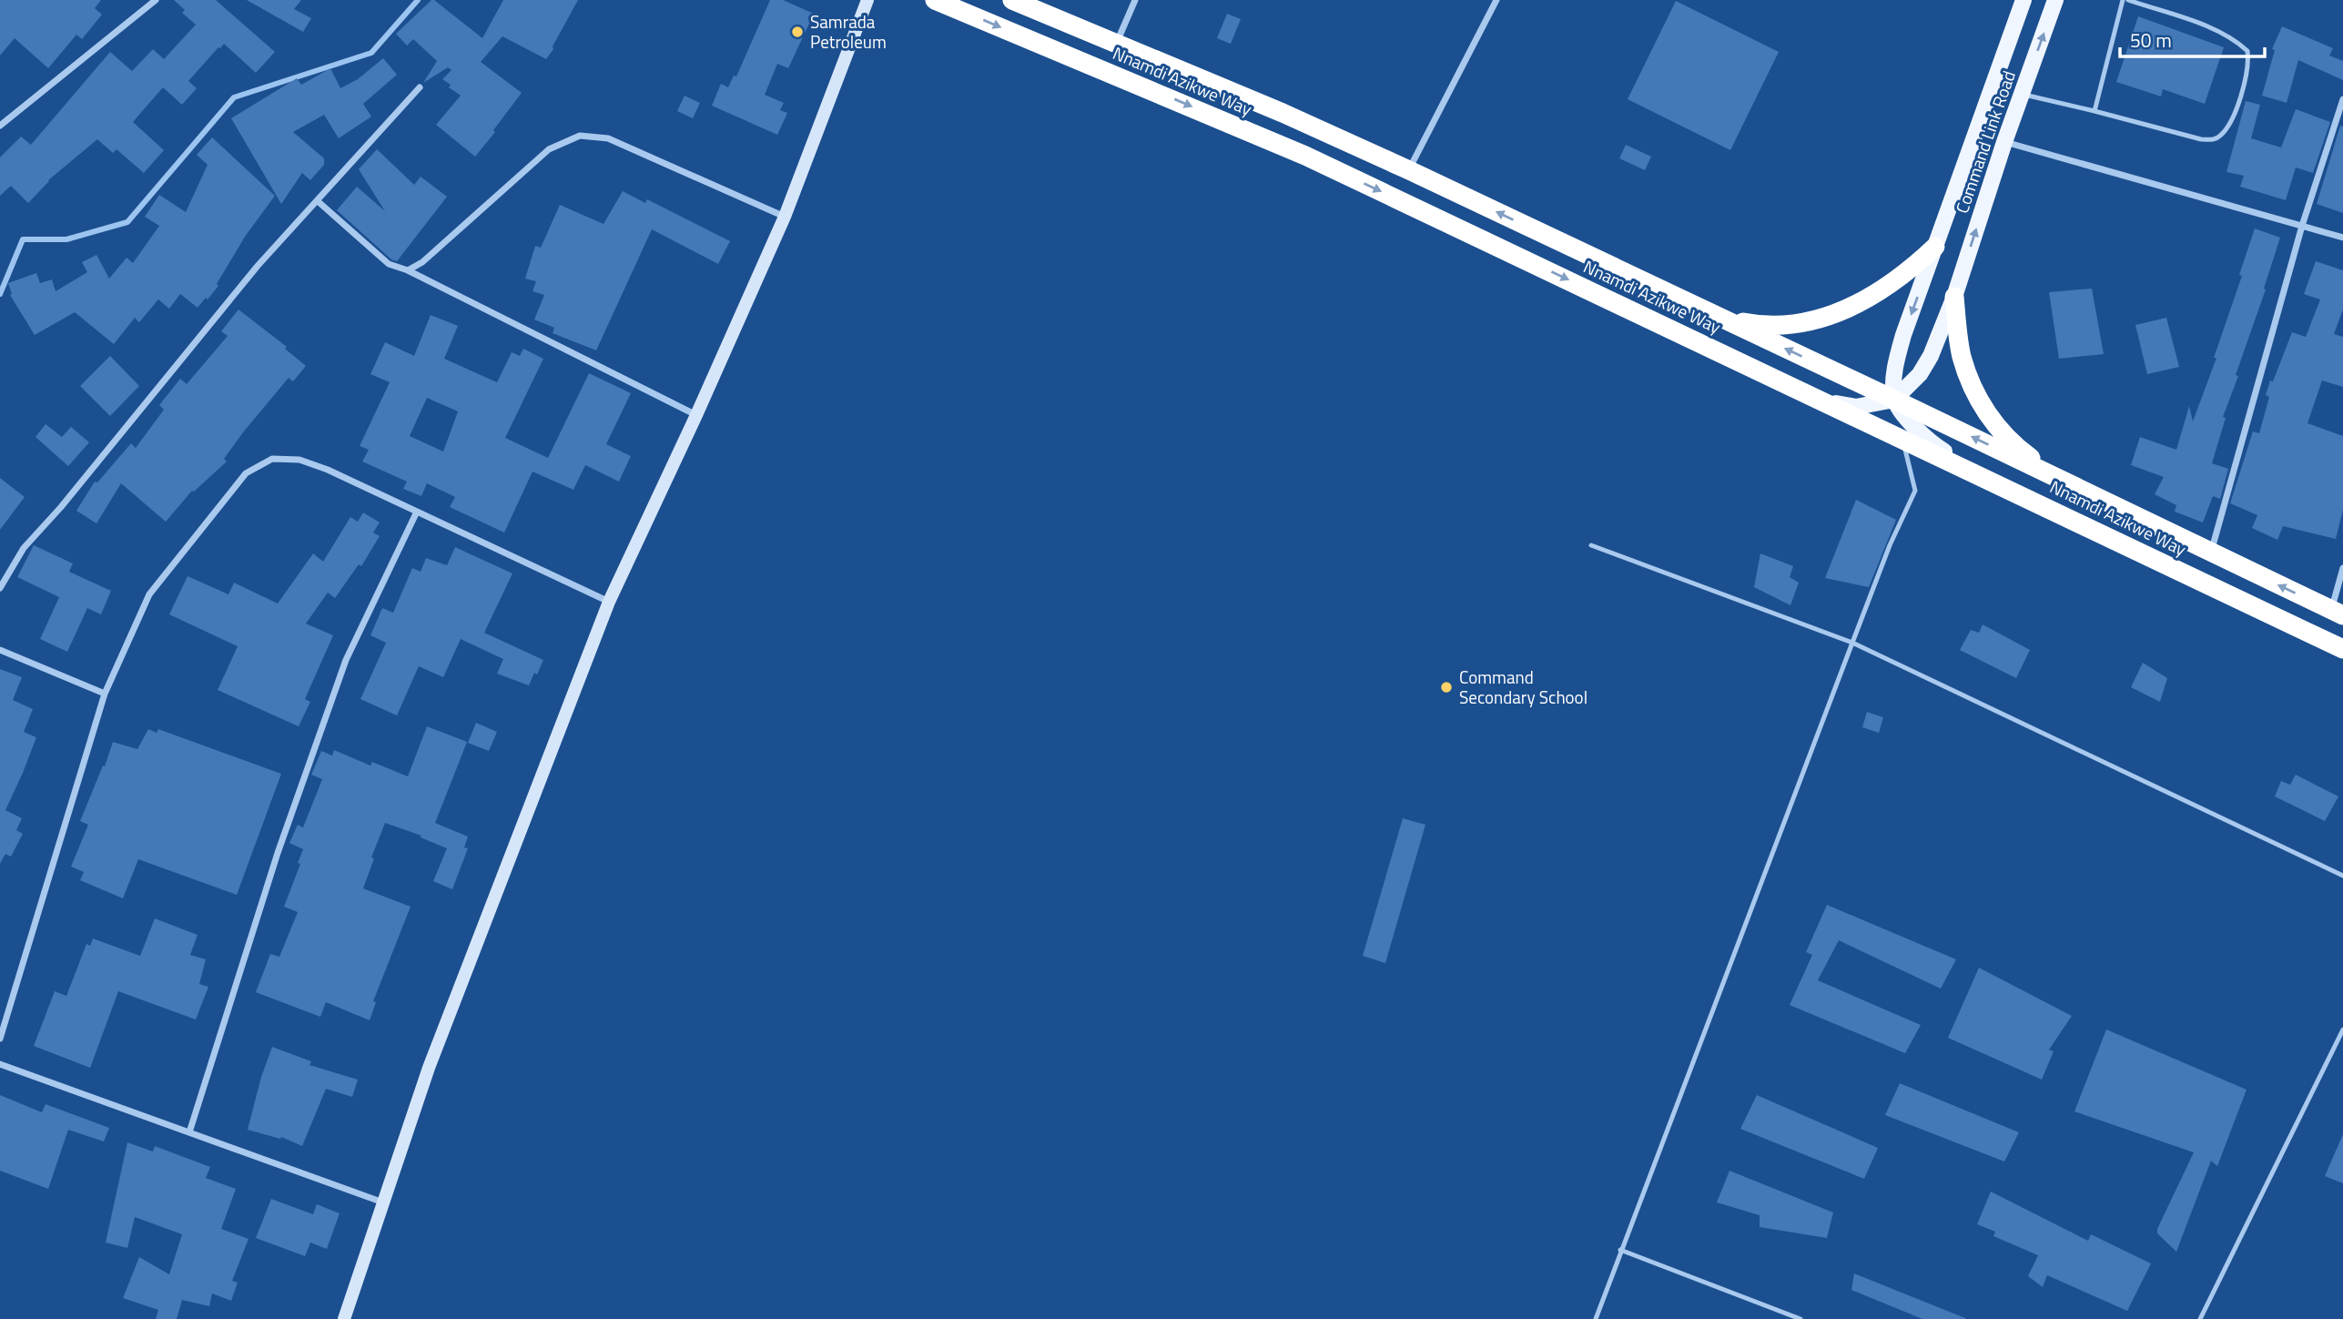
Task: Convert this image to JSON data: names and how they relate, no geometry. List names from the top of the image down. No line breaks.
{"streets":{"highway":["Nnamdi Azikwe Way"],"main road":["Command Link Road"]},"crossings":[["Nnamdi Azikwe Way","Command Link Road"]],"places":["Samrada Petroleum","Command Secondary School"],"scale_bar":"50 m"}
